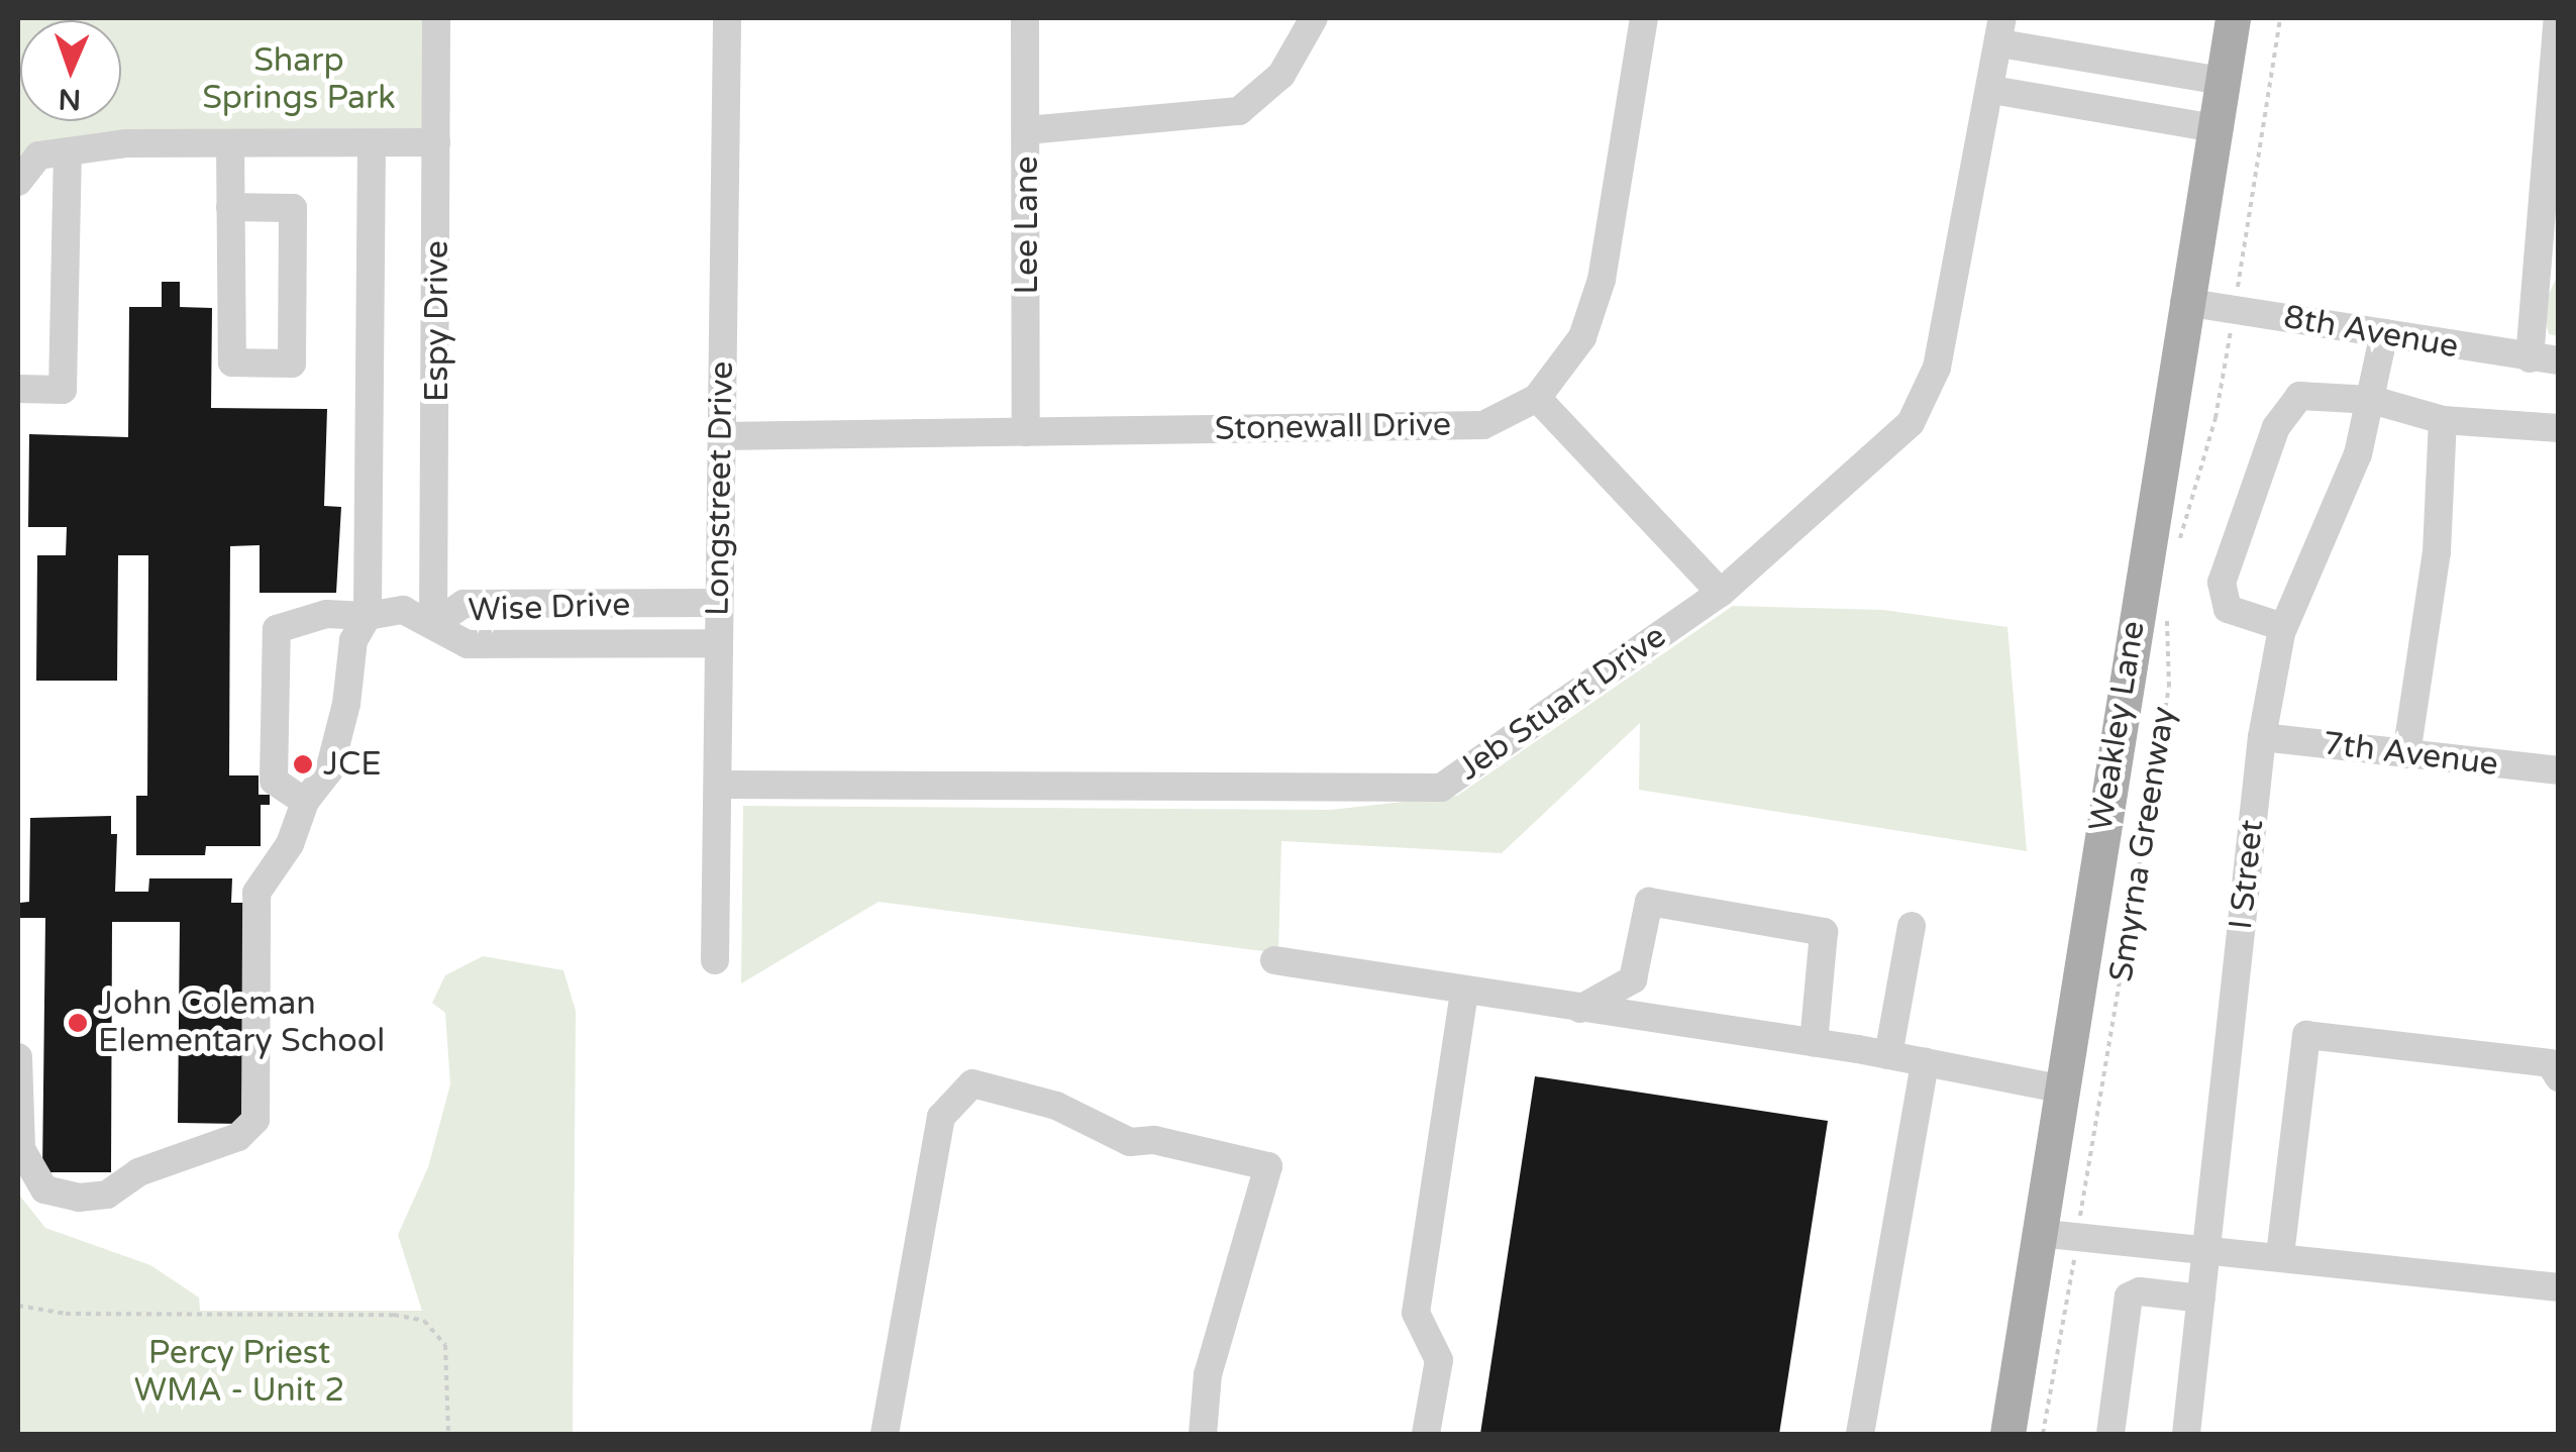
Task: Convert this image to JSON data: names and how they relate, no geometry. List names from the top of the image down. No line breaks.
{"streets":{"main road":["Weakley Lane"],"street":["Lee Lane","Espy Drive","8th Avenue","Stonewall Drive","Longstreet Drive","Wise Drive","Jeb Stuart Drive","7th Avenue","I Street"],"path":["Smyrna Greenway"]},"crossings":[["Lee Lane","Stonewall Drive"],["Espy Drive","Wise Drive"],["8th Avenue","Weakley Lane"],["8th Avenue","I Street"],["Stonewall Drive","Longstreet Drive"],["Longstreet Drive","Wise Drive"],["Longstreet Drive","Jeb Stuart Drive"],["7th Avenue","I Street"]],"parks":["Sharp Springs Park","Percy Priest WMA - Unit 2"],"places":["JCE","John Coleman Elementary School"],"north":"bottom"}
